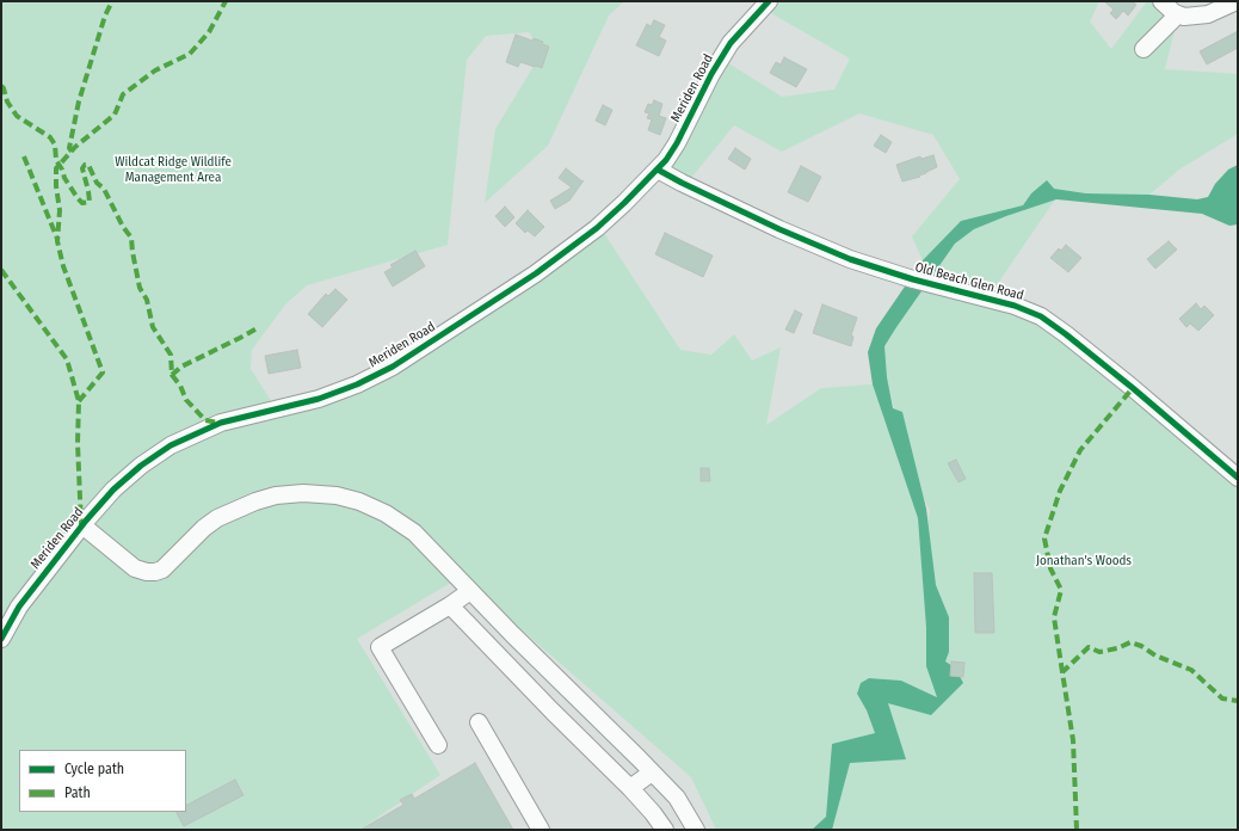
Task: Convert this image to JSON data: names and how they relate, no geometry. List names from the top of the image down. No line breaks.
{"streets":{"street":["Meriden Road","Old Beach Glen Road"]},"crossings":[["Meriden Road","Old Beach Glen Road"]],"parks":["Wildcat Ridge Wildlife Management Area","Jonathan's Woods"],"legend":["Cycle path","Path"]}
